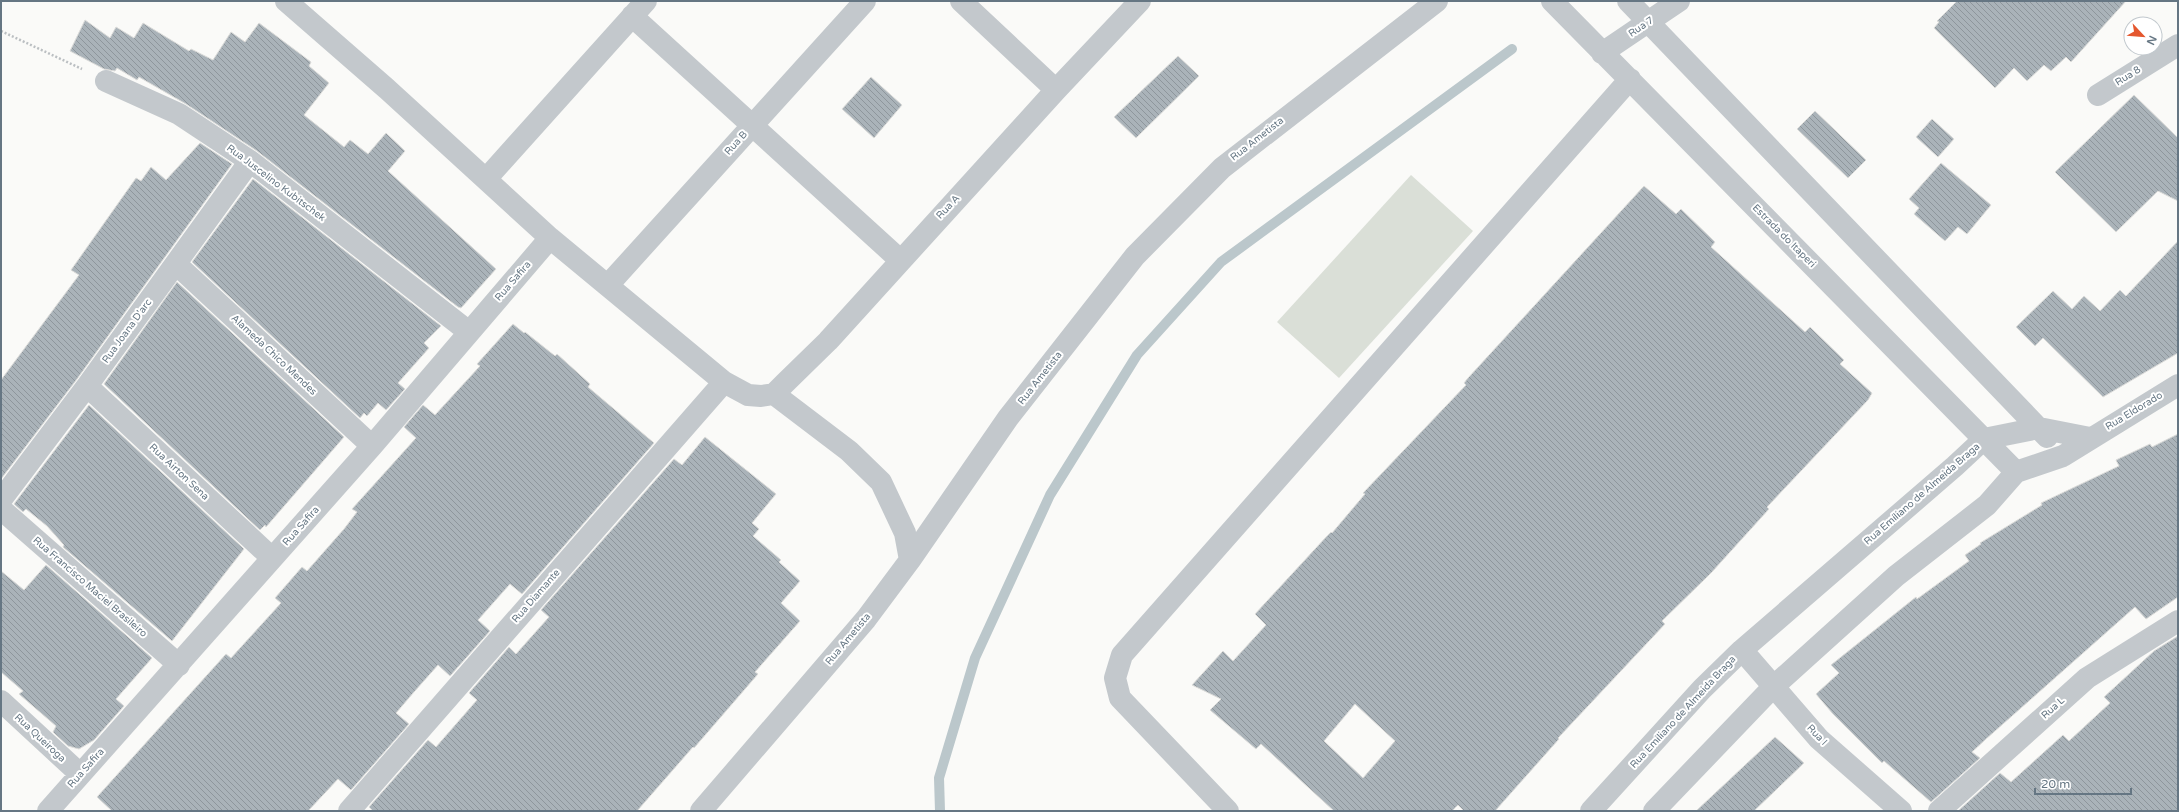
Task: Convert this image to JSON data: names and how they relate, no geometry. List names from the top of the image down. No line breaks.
{"streets":{"street":["Rua 7","Rua 8","Rua Ametista","Rua B","Rua Juscelino Kubitschek","Rua A","Estrada do Itaperi","Rua Safira","Rua Joana D'arc","Alameda Chico Mendes","Rua Eldorado","Rua Airton Sena","Rua Emíliano de Almeida Braga","Rua Francisco Maciel Brasileiro","Rua Diamante","Rua L","Rua I","Rua Queiroga"]},"crossings":[["Rua 7","Estrada do Itaperi"],["Rua Juscelino Kubitschek","Rua Safira"],["Rua Juscelino Kubitschek","Rua Joana D'arc"],["Estrada do Itaperi","Rua Emíliano de Almeida Braga"],["Rua Safira","Alameda Chico Mendes"],["Rua Safira","Rua Airton Sena"],["Rua Safira","Rua Francisco Maciel Brasileiro"],["Rua Safira","Rua Queiroga"],["Rua Joana D'arc","Alameda Chico Mendes"],["Rua Joana D'arc","Rua Airton Sena"],["Rua Eldorado","Rua Emíliano de Almeida Braga"],["Rua Emíliano de Almeida Braga","Rua I"]],"scale_bar":"20 m","north":"bottom right"}
